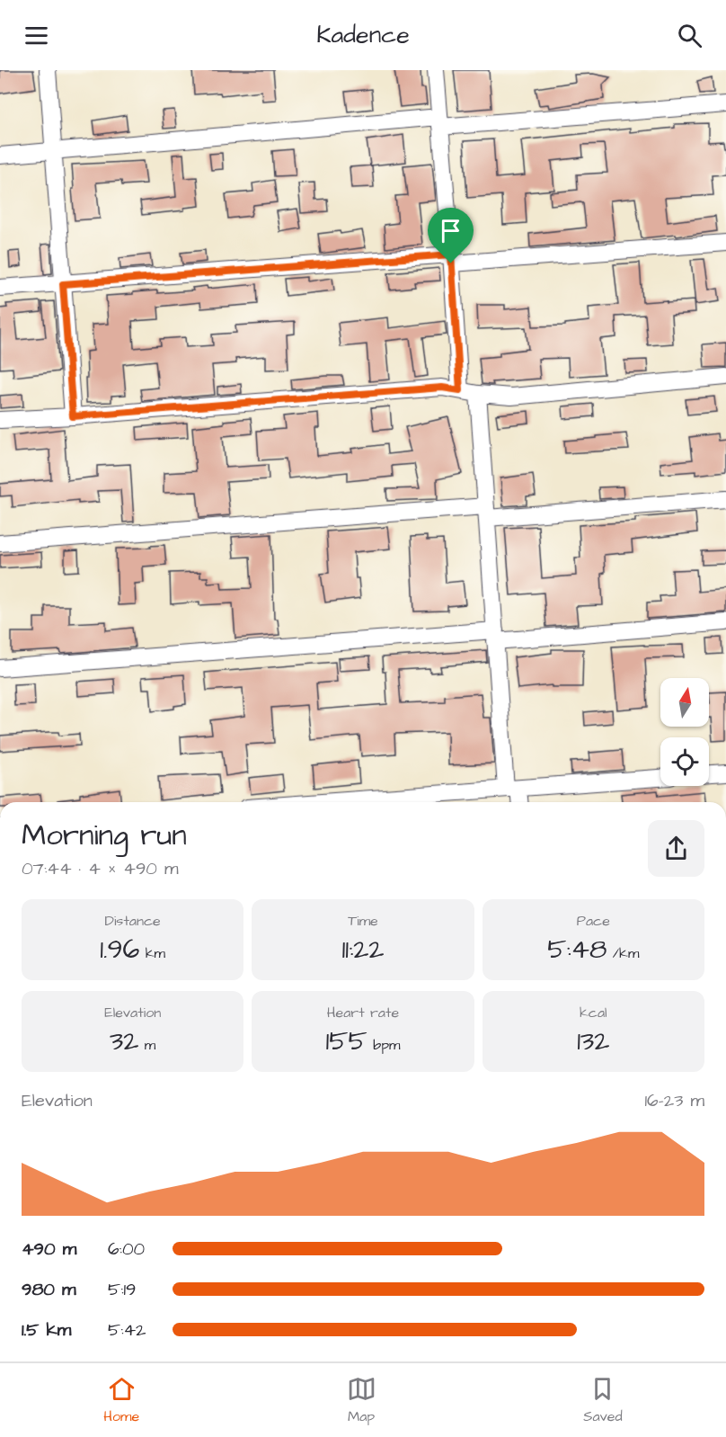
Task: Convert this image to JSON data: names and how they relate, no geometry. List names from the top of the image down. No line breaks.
{"north":"top","page":{"header":"Kadence","heading":["Morning run","07:44 · 4 × 490 m"],"stats":[["Distance","1.96 km"],["Time","11:22"],["Pace","5:48 /km"],["Elevation","32 m"],["Heart rate","155 bpm"],["kcal","132"]],"chart":["Elevation","16–23 m"],"list":[{"name":"490 m","note":"6:00"},{"name":"980 m","note":"5:19"},{"name":"1.5 km","note":"5:42"}],"tabs":["Home","Map","Saved"]}}
